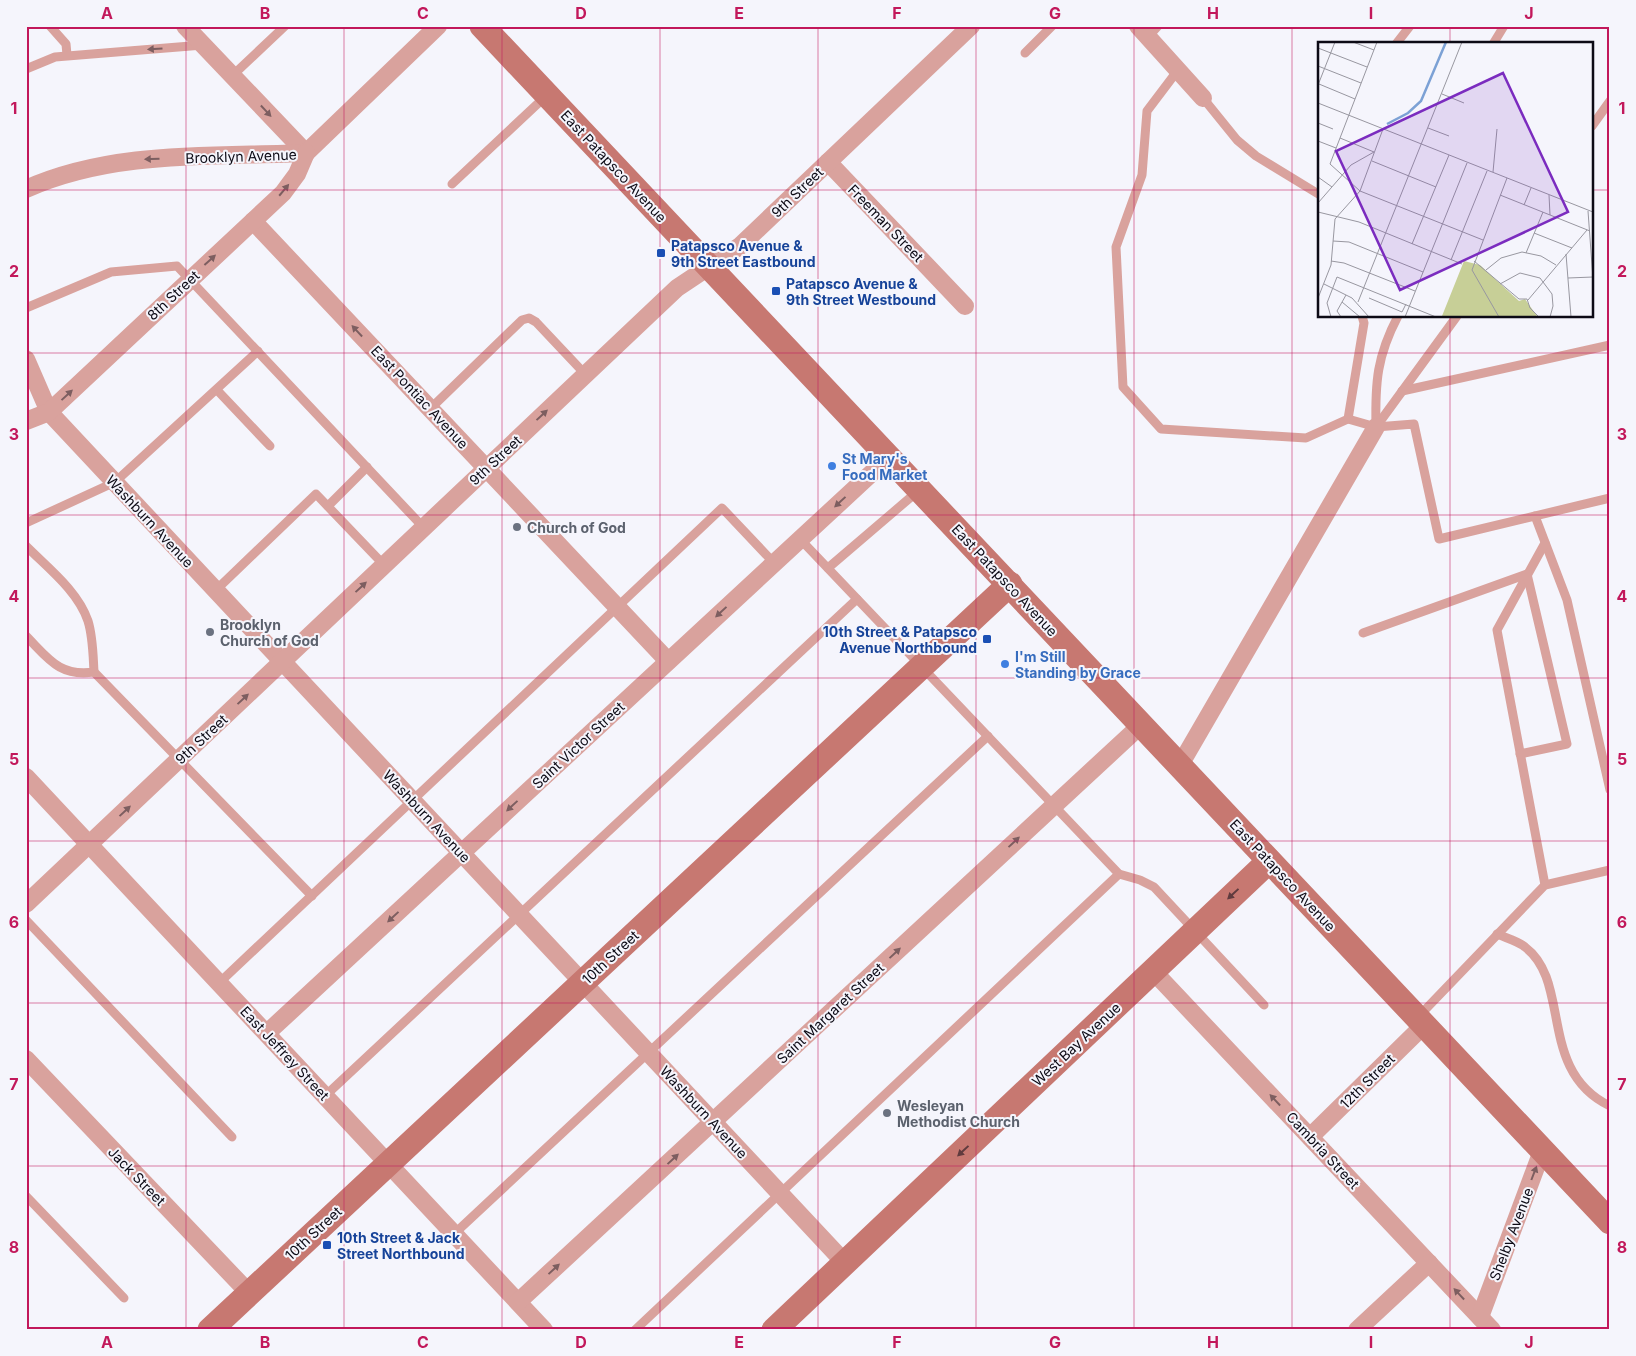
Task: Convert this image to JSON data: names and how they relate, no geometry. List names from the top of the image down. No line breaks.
{"streets":{"street":["Brooklyn Avenue","East Patapsco Avenue","9th Street","Freeman Street","8th Street","East Pontiac Avenue","Washburn Avenue","Saint Victor Street","10th Street","Saint Margaret Street","West Bay Avenue","East Jeffrey Street","12th Street","Cambria Street","Jack Street","Shelby Avenue"]},"crossings":[["Brooklyn Avenue","8th Street"],["East Patapsco Avenue","9th Street"],["East Patapsco Avenue","Saint Victor Street"],["East Patapsco Avenue","10th Street"],["East Patapsco Avenue","Saint Margaret Street"],["East Patapsco Avenue","West Bay Avenue"],["East Patapsco Avenue","12th Street"],["East Patapsco Avenue","Shelby Avenue"],["9th Street","Freeman Street"],["9th Street","East Pontiac Avenue"],["9th Street","Washburn Avenue"],["9th Street","East Jeffrey Street"],["8th Street","East Pontiac Avenue"],["8th Street","Washburn Avenue"],["East Pontiac Avenue","Saint Victor Street"],["Washburn Avenue","Saint Victor Street"],["Washburn Avenue","10th Street"],["Washburn Avenue","Saint Margaret Street"],["Washburn Avenue","West Bay Avenue"],["Saint Victor Street","East Jeffrey Street"],["10th Street","East Jeffrey Street"],["10th Street","Jack Street"],["Saint Margaret Street","East Jeffrey Street"],["West Bay Avenue","Cambria Street"],["12th Street","Cambria Street"],["Cambria Street","Shelby Avenue"]],"one_way":["Brooklyn Avenue","9th Street","8th Street","East Pontiac Avenue","Saint Victor Street","Saint Margaret Street","West Bay Avenue","Cambria Street","Shelby Avenue"],"places":{"transit":["Patapsco Avenue & 9th Street Eastbound","Patapsco Avenue & 9th Street Westbound","10th Street & Patapsco Avenue Northbound","10th Street & Jack Street Northbound"],"other":["St Mary's Food Market","Church of God","Brooklyn Church of God","I'm Still Standing by Grace","Wesleyan Methodist Church"]},"grid":{"columns":["A","B","C","D","E","F","G","H","I","J"],"rows":["1","2","3","4","5","6","7","8"]}}
